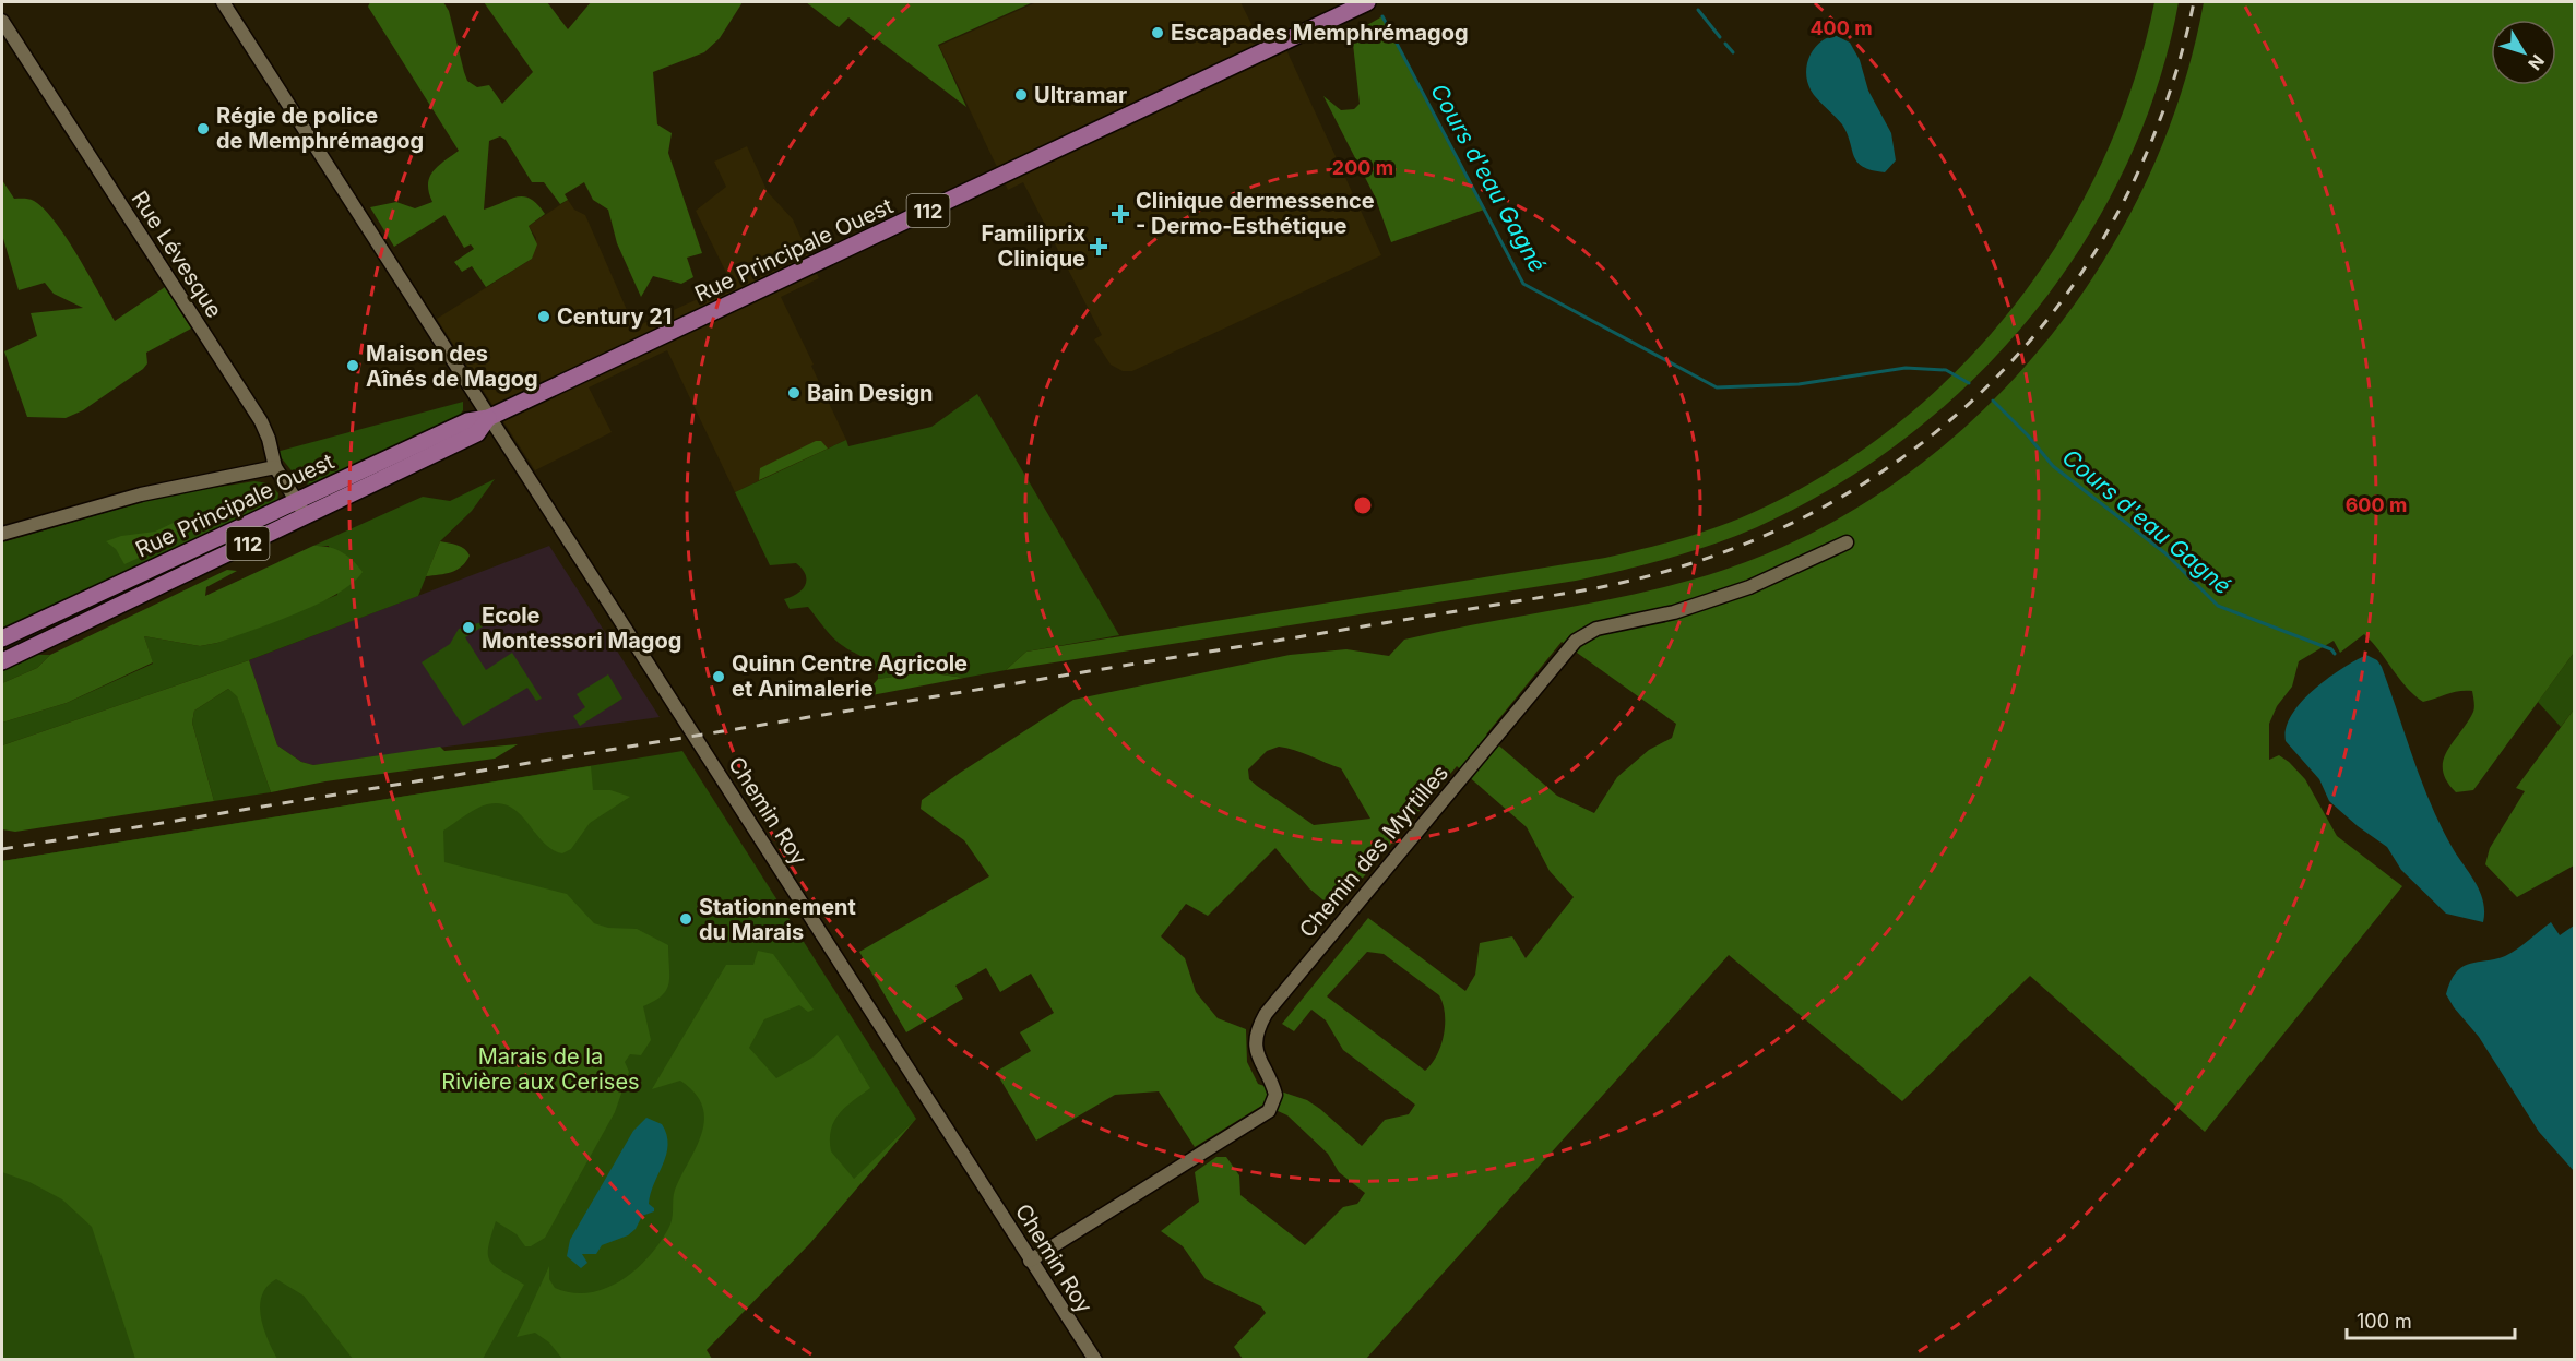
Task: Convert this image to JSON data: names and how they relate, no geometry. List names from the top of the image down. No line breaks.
{"streets":{"main road":["112","Rue Principale Ouest"],"street":["Rue Lévesque","Chemin Roy","Chemin des Myrtilles"]},"crossings":[["Rue Principale Ouest","Rue Lévesque"],["Rue Principale Ouest","Chemin Roy"],["Chemin Roy","Chemin des Myrtilles"]],"water":["Cours d'eau Gagné"],"parks":["Marais de la Rivière aux Cerises"],"places":{"other":["Escapades Memphrémagog","Ultramar","Régie de police de Memphrémagog","Century 21","Maison des Aînés de Magog","Bain Design","Ecole Montessori Magog","Quinn Centre Agricole et Animalerie","Stationnement du Marais"],"health":["Clinique dermessence - Dermo-Esthétique","Familiprix Clinique"]},"scale_bar":"100 m","north":"bottom right","rings":["400 m","200 m","600 m"]}
